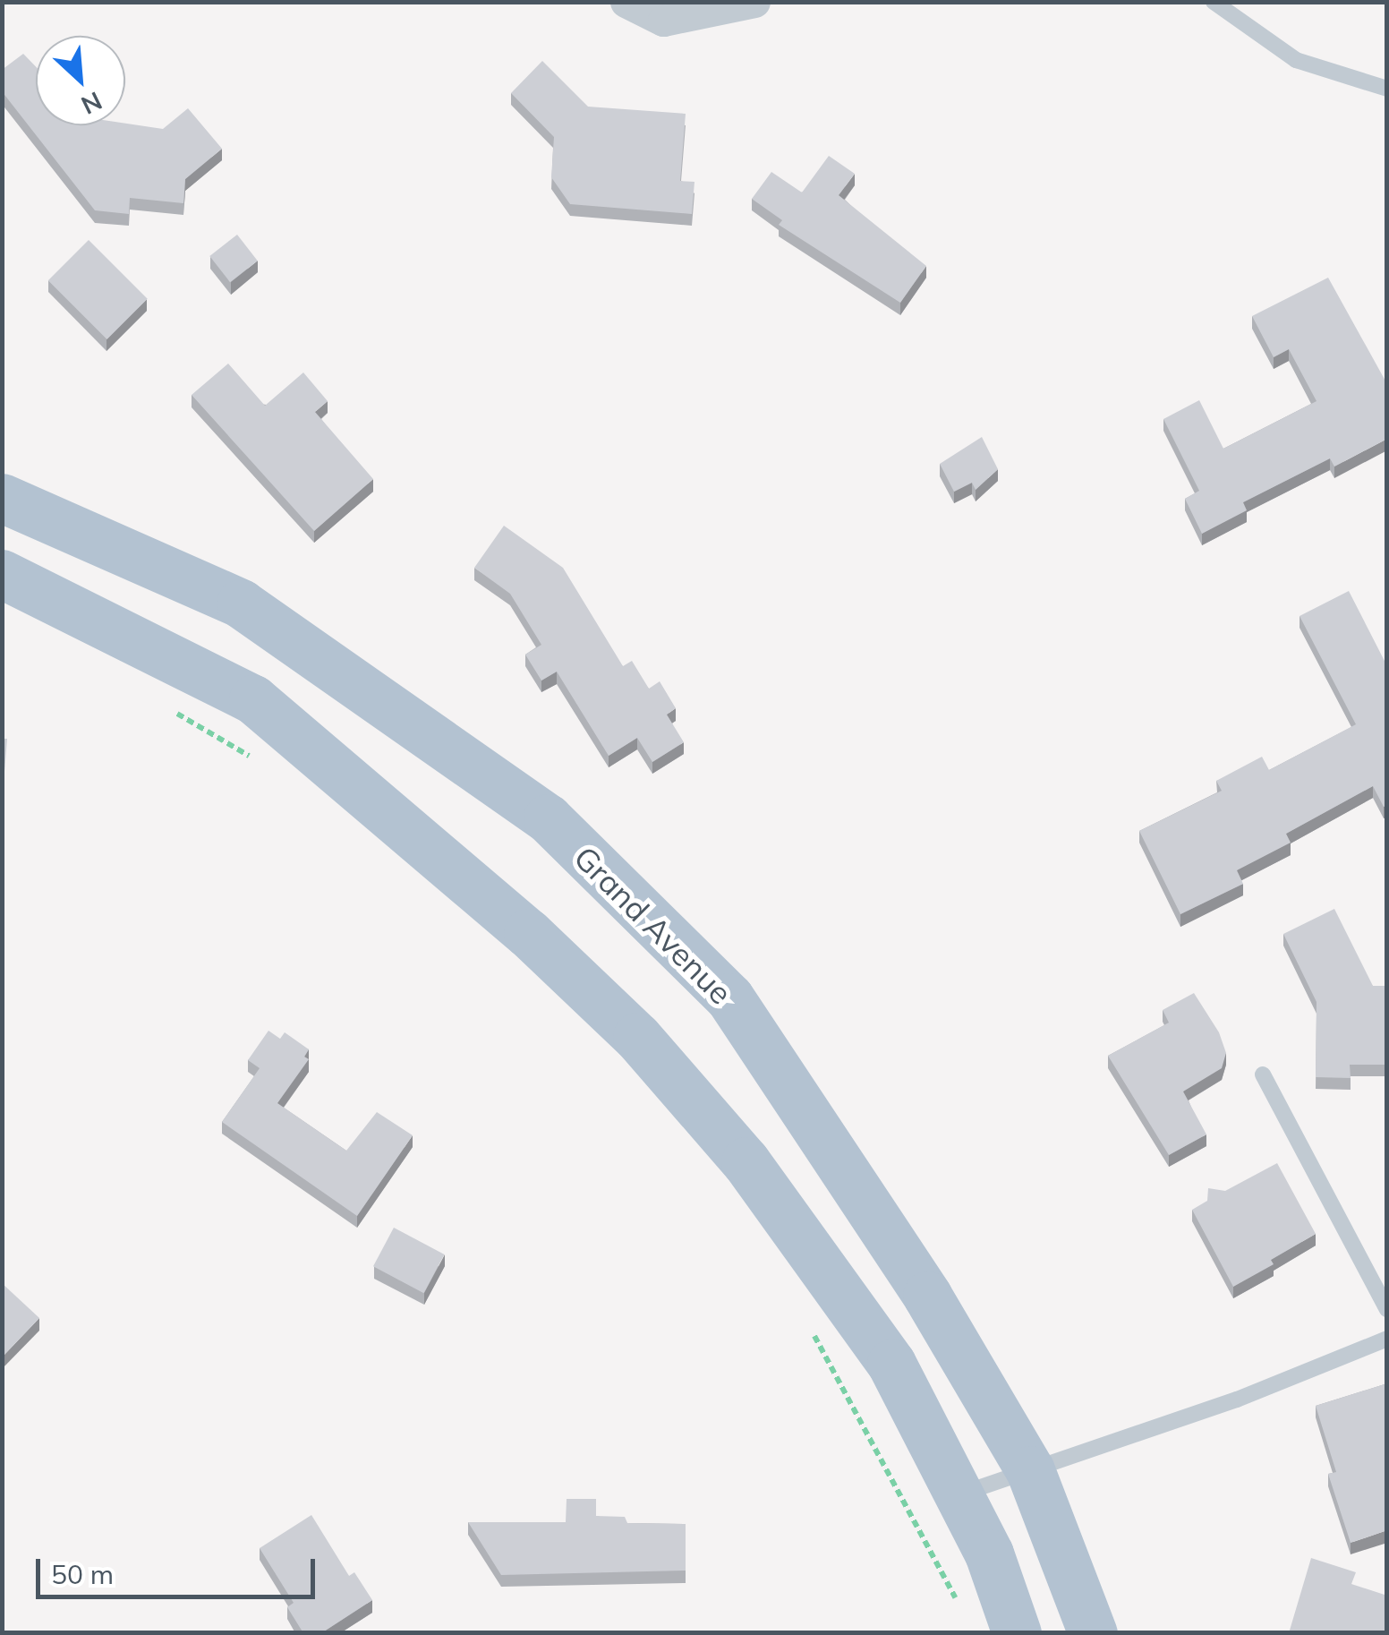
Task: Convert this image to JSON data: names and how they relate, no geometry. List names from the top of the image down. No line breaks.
{"streets":{"main road":["Grand Avenue"]},"scale_bar":"50 m","north":"bottom right"}
